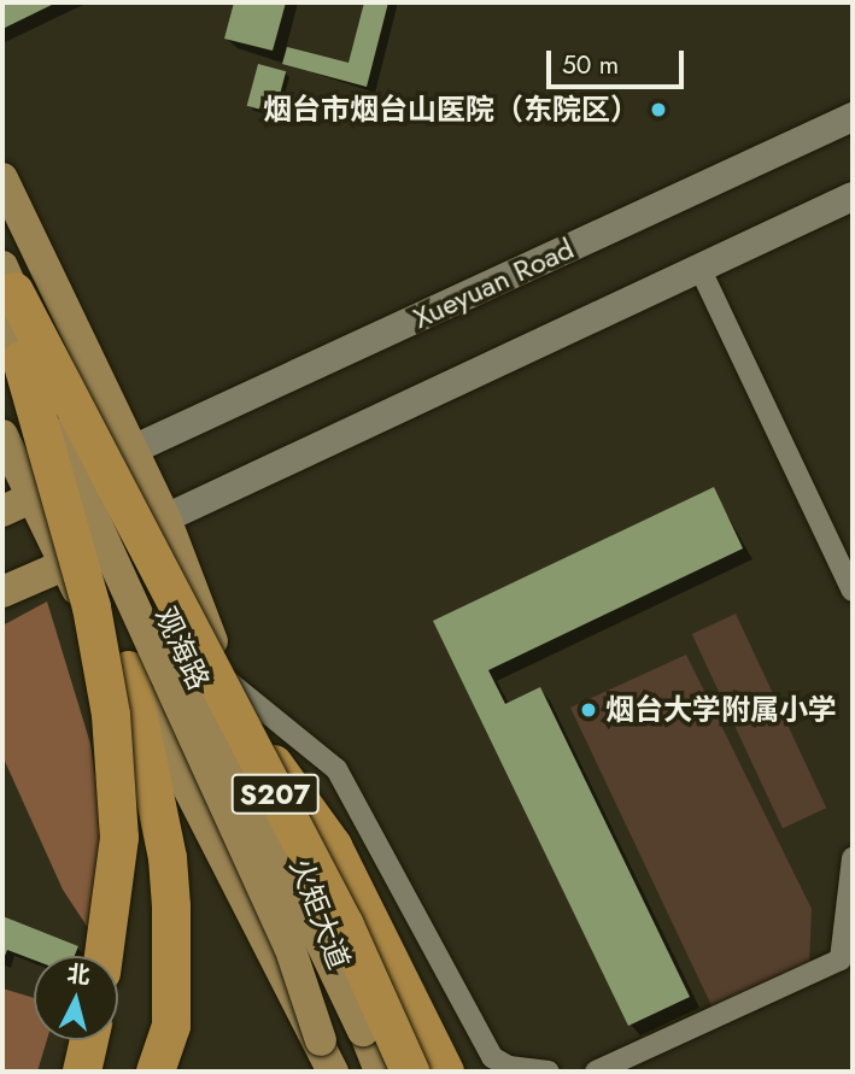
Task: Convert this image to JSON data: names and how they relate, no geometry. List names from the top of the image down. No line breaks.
{"streets":{"main road":["Xueyuan Road","观海路","S207","火矩大道"]},"crossings":[["Xueyuan Road","S207"],["观海路","火矩大道"],["S207","火矩大道"]],"places":["烟台市烟台山医院（东院区）","烟台大学附属小学"],"scale_bar":"50 m","north":"top"}
